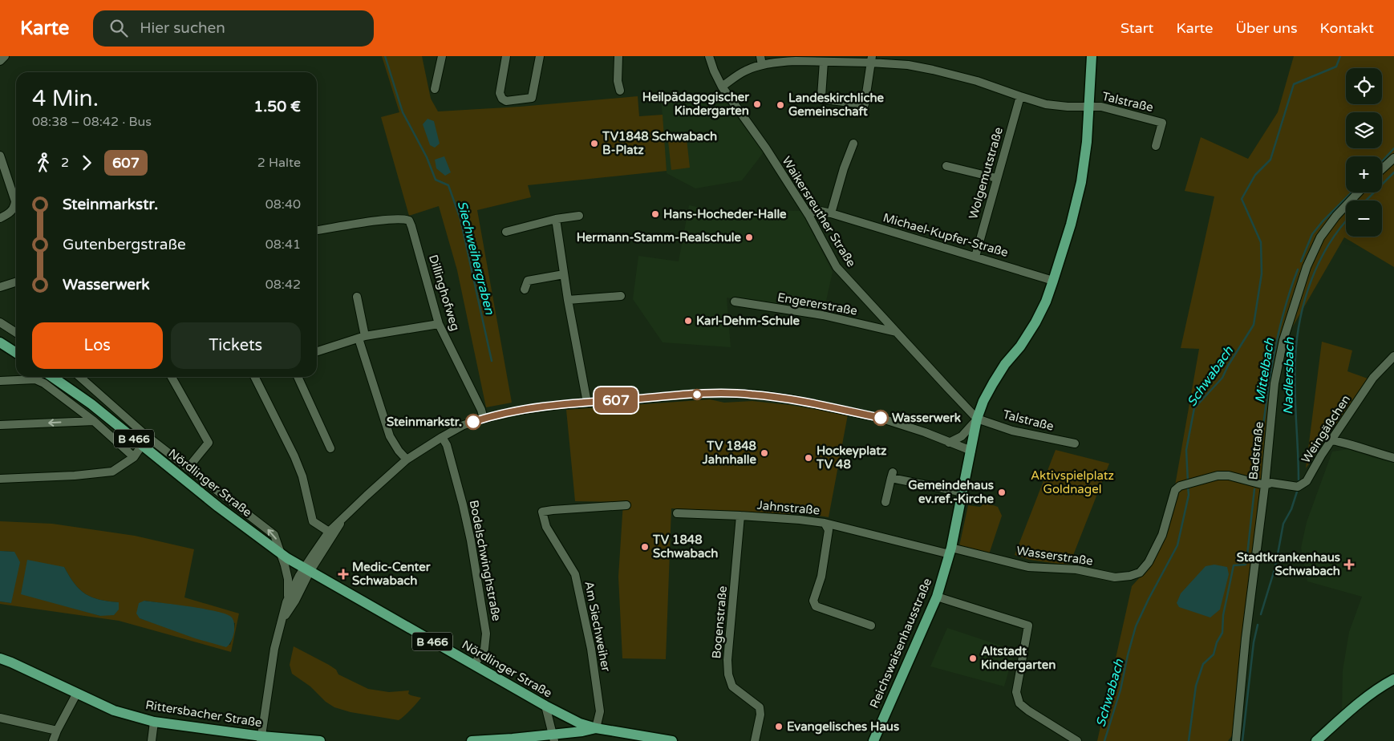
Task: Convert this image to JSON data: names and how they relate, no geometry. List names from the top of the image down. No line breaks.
{"streets":{"main road":["B 466","Nördlinger Straße","Reichswaisenhausstraße","Rittersbacher Straße"],"street":["Talstraße","Wolgemutstraße","Waikersreuther Straße","Michael-Kupfer-Straße","Dillinghofweg","Engererstraße","Weingäßchen","Badstraße","Jahnstraße","Wasserstraße","Bodelschwinghstraße","Bogenstraße","Am Siechweiher"]},"crossings":[["Talstraße","Waikersreuther Straße"],["Talstraße","Reichswaisenhausstraße"],["Wolgemutstraße","Michael-Kupfer-Straße"],["Waikersreuther Straße","Michael-Kupfer-Straße"],["Waikersreuther Straße","Engererstraße"],["Waikersreuther Straße","Reichswaisenhausstraße"],["Michael-Kupfer-Straße","Reichswaisenhausstraße"],["Weingäßchen","Badstraße"],["Weingäßchen","Wasserstraße"],["B 466","Nördlinger Straße"],["B 466","Am Siechweiher"],["Badstraße","Wasserstraße"],["Nördlinger Straße","Bodelschwinghstraße"],["Nördlinger Straße","Am Siechweiher"],["Jahnstraße","Bogenstraße"],["Wasserstraße","Reichswaisenhausstraße"]],"water":["Siechweihergraben","Mittelbach","Schwabach","Nadlersbach"],"parks":["Aktivspielplatz Goldnagel"],"places":{"other":["Heilpädagogischer Kindergarten","Landeskirchliche Gemeinschaft","TV1848 Schwabach B-Platz","Hans-Hocheder-Halle","Hermann-Stamm-Realschule","Karl-Dehm-Schule","Wasserwerk","Steinmarkstr.","TV 1848 Jahnhalle","Hockeyplatz TV 48","Gemeindehaus ev.ref.-Kirche","TV 1848 Schwabach","Altstadt Kindergarten","Evangelisches Haus"],"health":["Stadtkrankenhaus Schwabach","Medic-Center Schwabach"]},"lines":["bus line 607"],"page":{"header":"Karte","search":"Hier suchen","nav":["Start","Karte","Über uns","Kontakt"],"on_map":"607","map_buttons":["+","−"],"heading":["4 Min.","08:38 – 08:42 · Bus","1.50 €"],"legs":["2","607","2 Halte"],"list":[{"name":"Steinmarkstr.","value":"08:40"},{"name":"Gutenbergstraße","value":"08:41"},{"name":"Wasserwerk","value":"08:42"}],"buttons":["Los","Tickets"]}}
